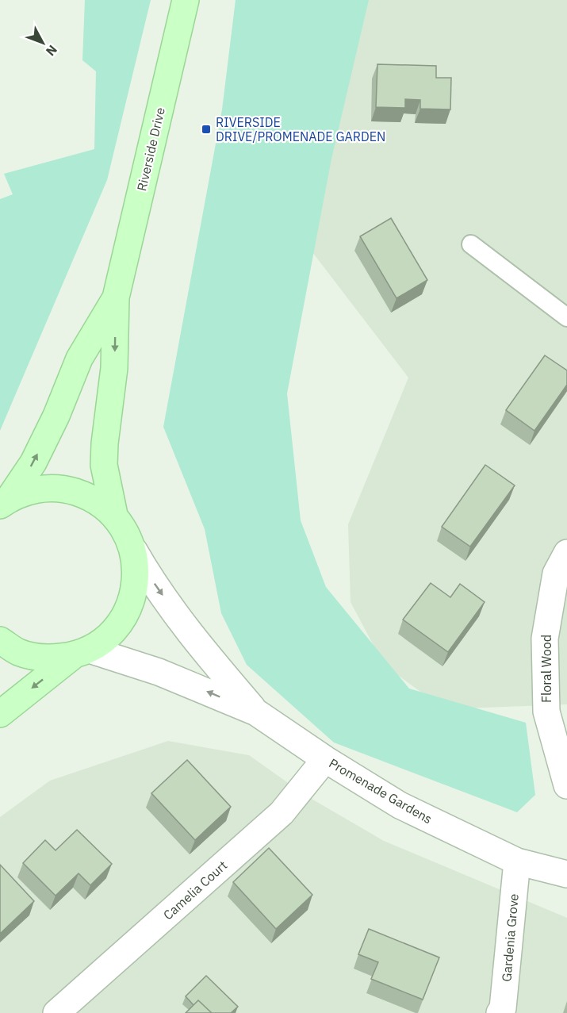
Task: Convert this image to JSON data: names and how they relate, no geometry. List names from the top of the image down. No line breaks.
{"streets":{"street":["Riverside Drive","Floral Wood","Promenade Gardens","Camelia Court","Gardenia Grove"]},"crossings":[["Promenade Gardens","Camelia Court"],["Promenade Gardens","Gardenia Grove"]],"places":{"transit":["RIVERSIDE DRIVE/PROMENADE GARDEN"]},"north":"bottom right"}
